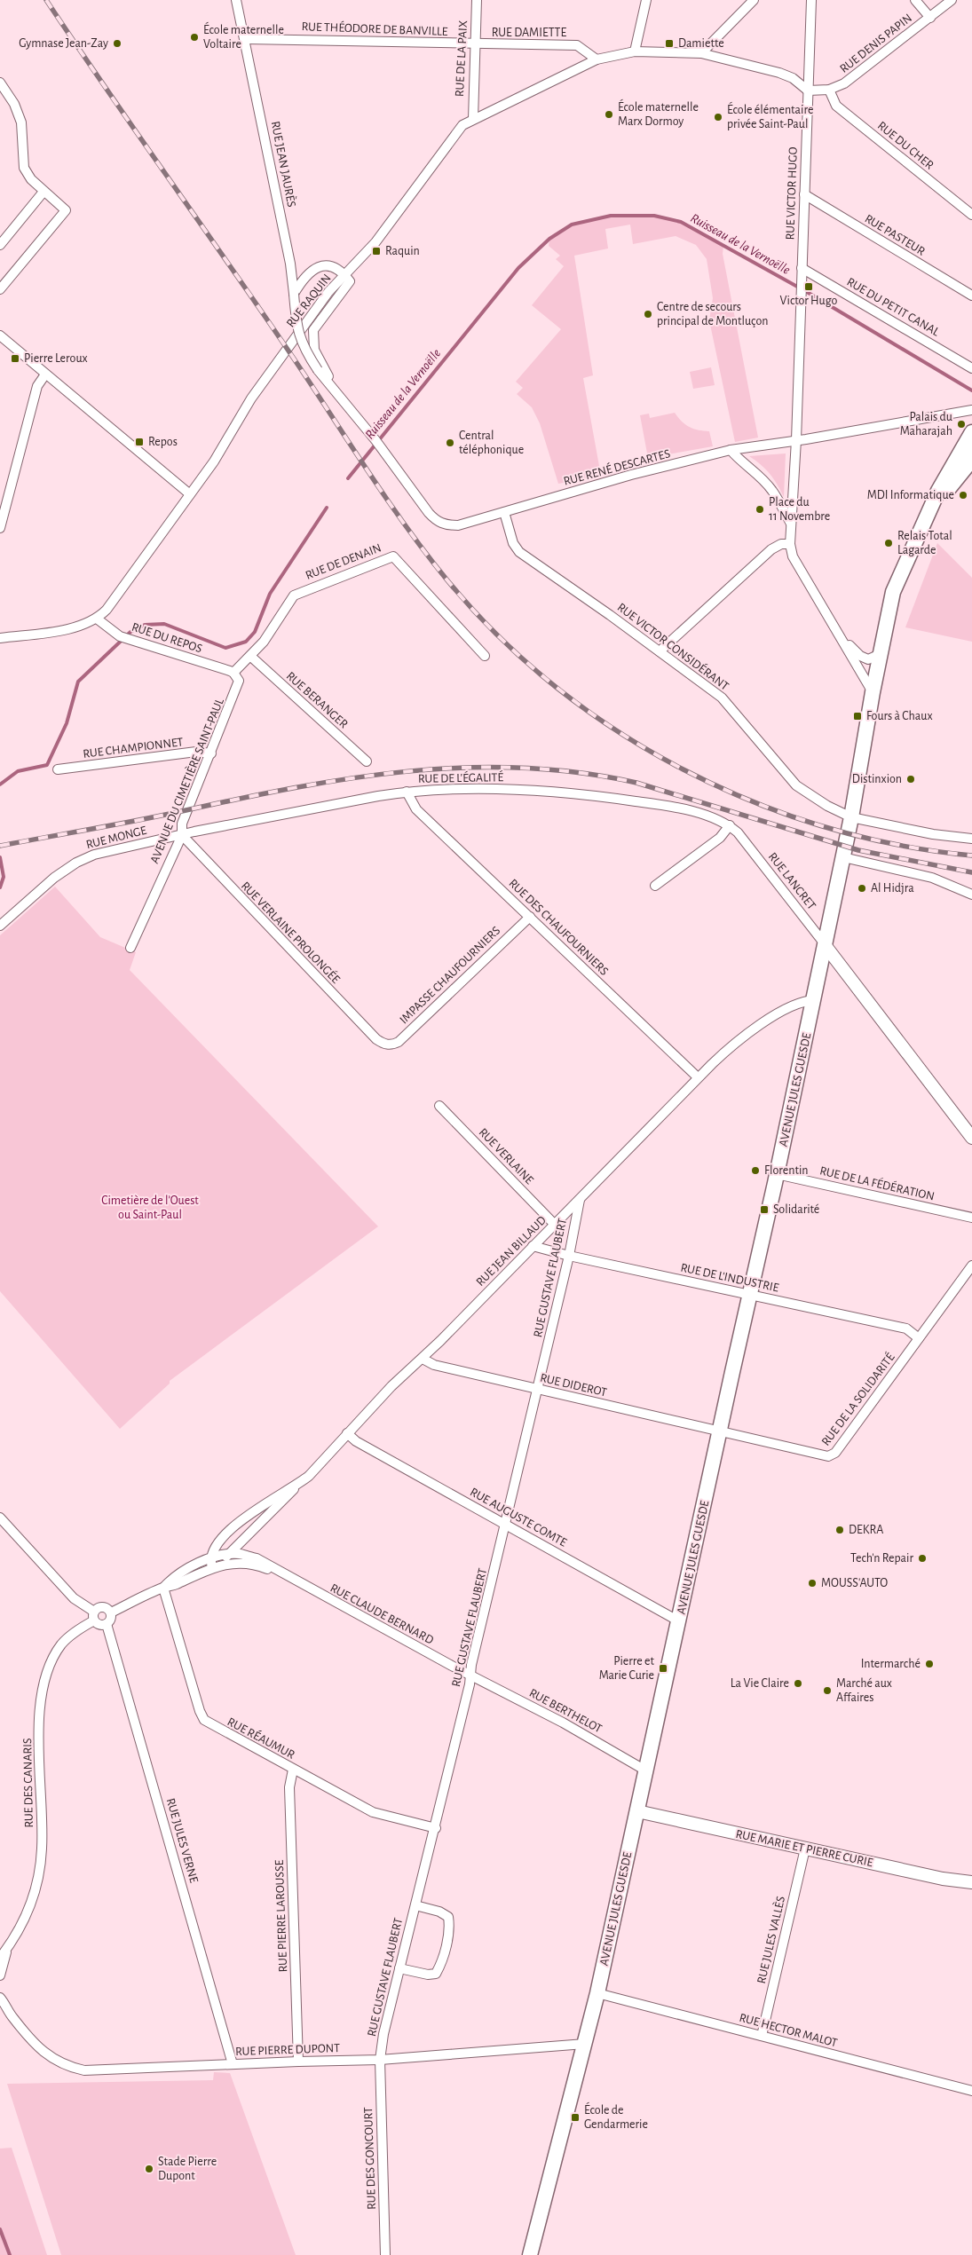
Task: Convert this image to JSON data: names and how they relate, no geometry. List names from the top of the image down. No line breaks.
{"streets":{"main road":["AVENUE JULES GUESDE"],"street":["RUE THÉODORE DE BANVILLE","RUE DAMIETTE","RUE DENIS PAPIN","RUE DE LA PAIX","RUE DU CHER","RUE JEAN JAURÈS","RUE VICTOR HUGO","RUE PASTEUR","RUE RAQUIN","RUE DU PETIT CANAL","RUE RENÉ DESCARTES","RUE DE DENAIN","RUE DU REPOS","RUE VICTOR CONSIDÉRANT","RUE BERANGER","RUE CHAMPIONNET","RUE DE L'ÉGALITÉ","AVENUE DU CIMETIÈRE SAINT-PAUL","RUE MONGE","RUE LANCRET","RUE DES CHAUFOURNIERS","RUE VERLAINE PROLONGÉE","IMPASSE CHAUFOURNIERS","RUE VERLAINE","RUE DE LA FÉDÉRATION","RUE JEAN BILLAUD","RUE GUSTAVE FLAUBERT","RUE DE L'INDUSTRIE","RUE DIDEROT","RUE DE LA SOLIDARITÉ","RUE AUGUSTE COMTE","RUE CLAUDE BERNARD","RUE BERTHELOT","RUE RÉAUMUR","RUE DES CANARIS","RUE JULES VERNE","RUE MARIE ET PIERRE CURIE","RUE PIERRE LAROUSSE","RUE JULES VALLÈS","RUE HECTOR MALOT","RUE PIERRE DUPONT","RUE DES GONCOURT"]},"crossings":[["RUE THÉODORE DE BANVILLE","RUE DAMIETTE"],["RUE THÉODORE DE BANVILLE","RUE DE LA PAIX"],["RUE THÉODORE DE BANVILLE","RUE JEAN JAURÈS"],["RUE DAMIETTE","RUE DE LA PAIX"],["RUE DAMIETTE","RUE RAQUIN"],["RUE DENIS PAPIN","RUE DU CHER"],["RUE DENIS PAPIN","RUE VICTOR HUGO"],["RUE DE LA PAIX","RUE RAQUIN"],["RUE JEAN JAURÈS","RUE RAQUIN"],["RUE JEAN JAURÈS","RUE RENÉ DESCARTES"],["RUE VICTOR HUGO","RUE PASTEUR"],["RUE VICTOR HUGO","RUE DU PETIT CANAL"],["RUE VICTOR HUGO","RUE RENÉ DESCARTES"],["RUE RAQUIN","RUE DU REPOS"],["RUE RENÉ DESCARTES","RUE VICTOR CONSIDÉRANT"],["RUE DE DENAIN","RUE DU REPOS"],["RUE DE DENAIN","RUE BERANGER"],["RUE DE DENAIN","AVENUE DU CIMETIÈRE SAINT-PAUL"],["RUE DU REPOS","AVENUE DU CIMETIÈRE SAINT-PAUL"],["RUE VICTOR CONSIDÉRANT","AVENUE JULES GUESDE"],["RUE CHAMPIONNET","AVENUE DU CIMETIÈRE SAINT-PAUL"],["RUE DE L'ÉGALITÉ","AVENUE DU CIMETIÈRE SAINT-PAUL"],["RUE DE L'ÉGALITÉ","RUE MONGE"],["RUE DE L'ÉGALITÉ","RUE LANCRET"],["RUE DE L'ÉGALITÉ","RUE DES CHAUFOURNIERS"],["RUE DE L'ÉGALITÉ","RUE VERLAINE PROLONGÉE"],["AVENUE DU CIMETIÈRE SAINT-PAUL","RUE MONGE"],["AVENUE DU CIMETIÈRE SAINT-PAUL","RUE VERLAINE PROLONGÉE"],["RUE MONGE","RUE VERLAINE PROLONGÉE"],["RUE LANCRET","AVENUE JULES GUESDE"],["RUE DES CHAUFOURNIERS","IMPASSE CHAUFOURNIERS"],["RUE DES CHAUFOURNIERS","RUE JEAN BILLAUD"],["RUE VERLAINE PROLONGÉE","IMPASSE CHAUFOURNIERS"],["AVENUE JULES GUESDE","RUE DE LA FÉDÉRATION"],["AVENUE JULES GUESDE","RUE JEAN BILLAUD"],["AVENUE JULES GUESDE","RUE DE L'INDUSTRIE"],["AVENUE JULES GUESDE","RUE DIDEROT"],["AVENUE JULES GUESDE","RUE DE LA SOLIDARITÉ"],["AVENUE JULES GUESDE","RUE AUGUSTE COMTE"],["AVENUE JULES GUESDE","RUE BERTHELOT"],["AVENUE JULES GUESDE","RUE MARIE ET PIERRE CURIE"],["AVENUE JULES GUESDE","RUE HECTOR MALOT"],["AVENUE JULES GUESDE","RUE PIERRE DUPONT"],["RUE VERLAINE","RUE JEAN BILLAUD"],["RUE JEAN BILLAUD","RUE GUSTAVE FLAUBERT"],["RUE JEAN BILLAUD","RUE DE L'INDUSTRIE"],["RUE JEAN BILLAUD","RUE DIDEROT"],["RUE JEAN BILLAUD","RUE AUGUSTE COMTE"],["RUE GUSTAVE FLAUBERT","RUE DE L'INDUSTRIE"],["RUE GUSTAVE FLAUBERT","RUE DIDEROT"],["RUE GUSTAVE FLAUBERT","RUE AUGUSTE COMTE"],["RUE GUSTAVE FLAUBERT","RUE CLAUDE BERNARD"],["RUE GUSTAVE FLAUBERT","RUE BERTHELOT"],["RUE GUSTAVE FLAUBERT","RUE RÉAUMUR"],["RUE GUSTAVE FLAUBERT","RUE PIERRE DUPONT"],["RUE GUSTAVE FLAUBERT","RUE DES GONCOURT"],["RUE DE L'INDUSTRIE","RUE DE LA SOLIDARITÉ"],["RUE DIDEROT","RUE DE LA SOLIDARITÉ"],["RUE CLAUDE BERNARD","RUE BERTHELOT"],["RUE RÉAUMUR","RUE PIERRE LAROUSSE"],["RUE DES CANARIS","RUE JULES VERNE"],["RUE JULES VERNE","RUE PIERRE DUPONT"],["RUE MARIE ET PIERRE CURIE","RUE JULES VALLÈS"],["RUE PIERRE LAROUSSE","RUE PIERRE DUPONT"],["RUE JULES VALLÈS","RUE HECTOR MALOT"],["RUE PIERRE DUPONT","RUE DES GONCOURT"]],"water":["Ruisseau de la Vernoëlle"],"parks":["Cimetière de l’Ouest ou Saint-Paul"],"places":{"other":["École maternelle Voltaire","Gymnase Jean-Zay","École maternelle Marx Dormoy","École élémentaire privée Saint-Paul","Centre de secours principal de Montluçon","Palais du Maharajah","Central téléphonique","MDI Informatique","Place du 11 Novembre","Relais Total Lagarde","Distinxion","Al Hidjra","Florentin","DEKRA","Tech'n Repair","MOUSS'AUTO","Intermarché","La Vie Claire","Marché aux Affaires","Stade Pierre Dupont"],"transit":["Damiette","Raquin","Victor Hugo","Pierre Leroux","Repos","Fours à Chaux","Solidarité","Pierre et Marie Curie","École de Gendarmerie"]}}
